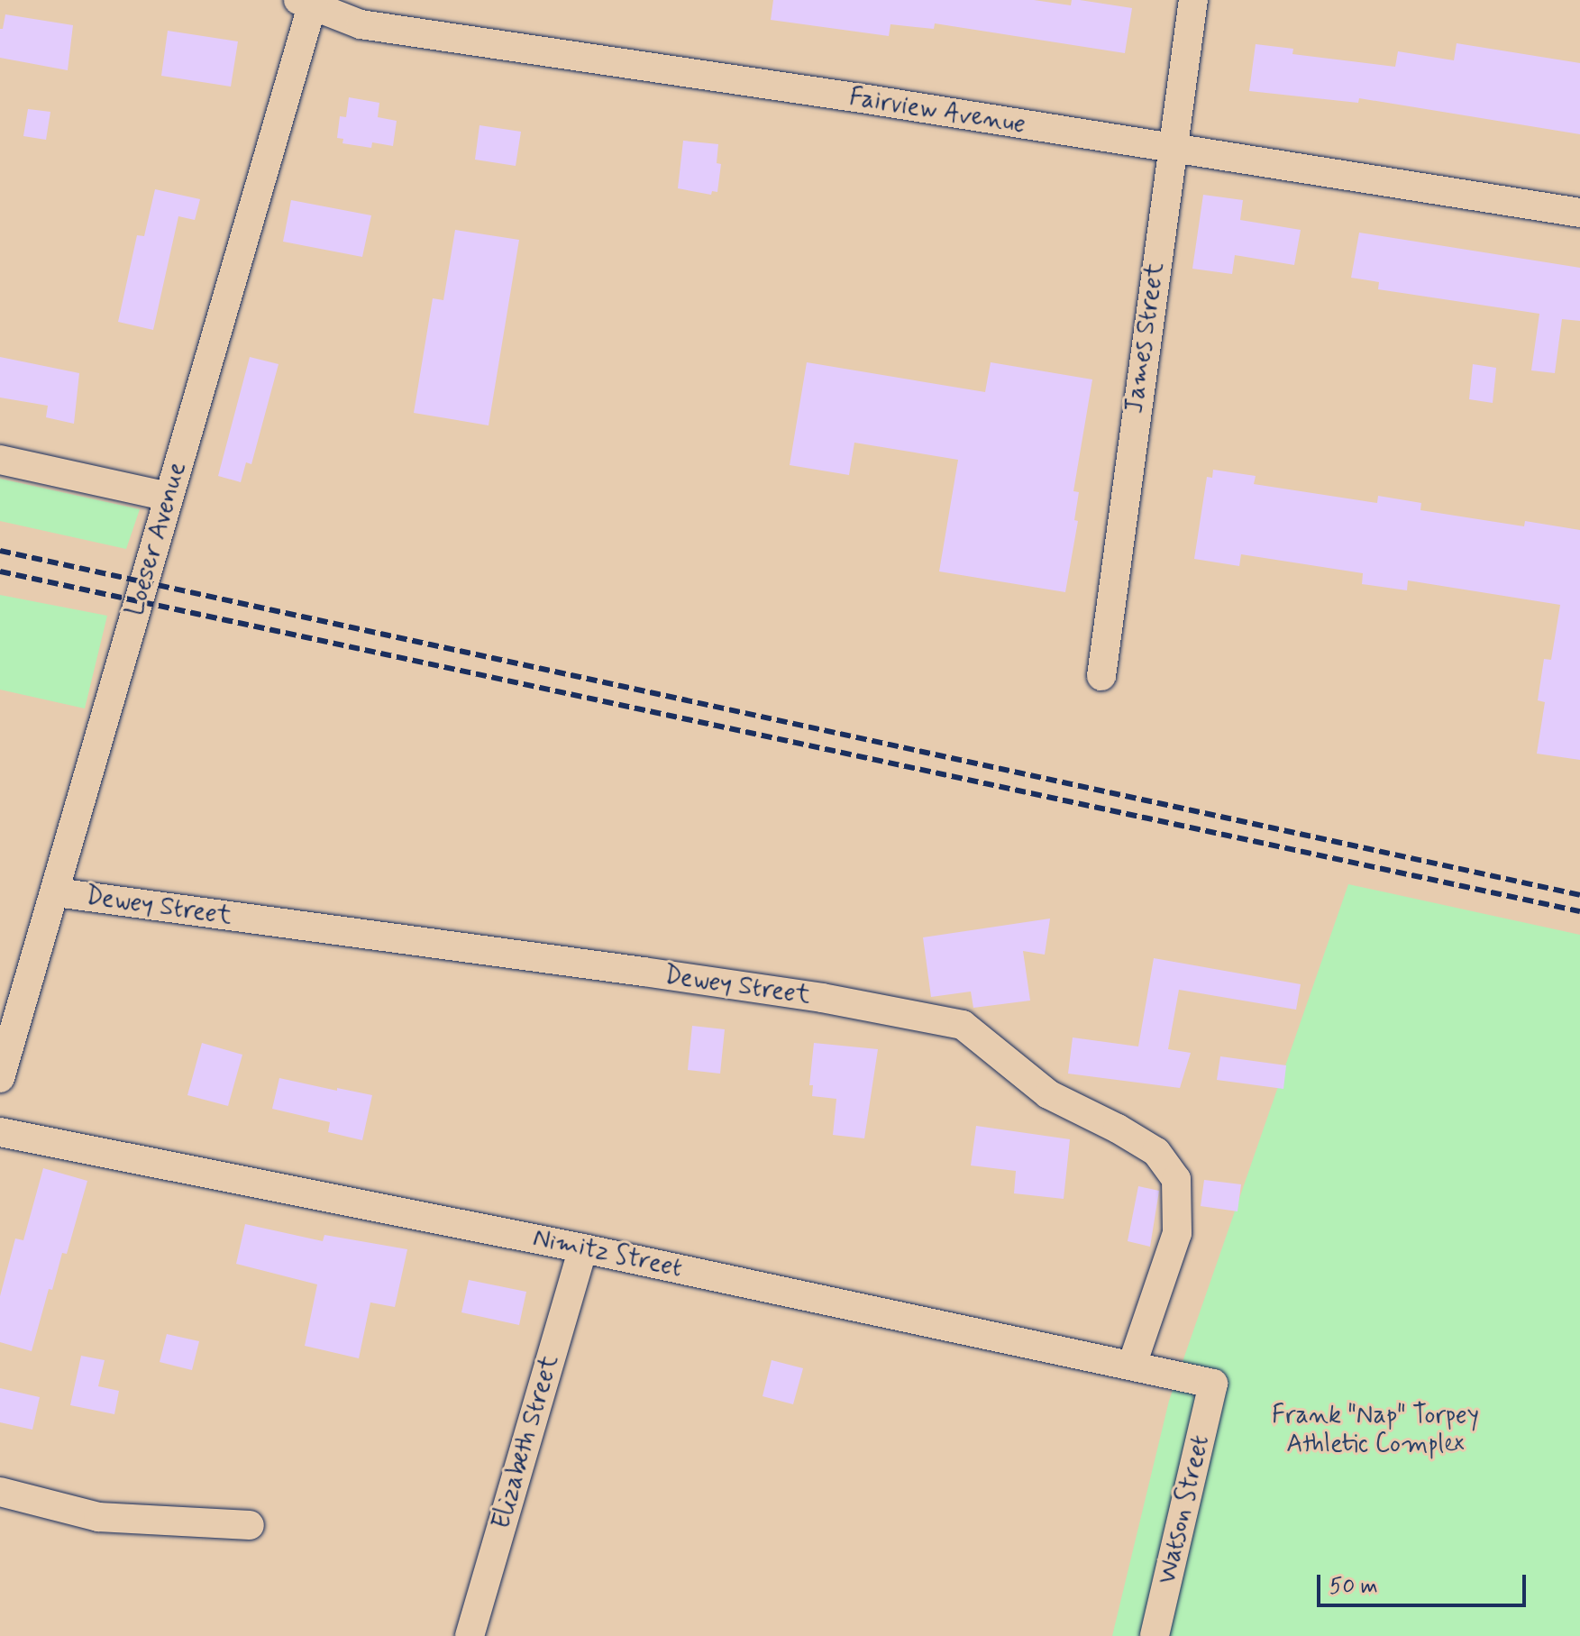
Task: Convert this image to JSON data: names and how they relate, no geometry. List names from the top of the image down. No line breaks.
{"streets":{"street":["Fairview Avenue","James Street","Loeser Avenue","Dewey Street","Nimitz Street","Elizabeth Street","Watson Street"]},"crossings":[["Fairview Avenue","James Street"],["Fairview Avenue","Loeser Avenue"],["Loeser Avenue","Dewey Street"],["Dewey Street","Nimitz Street"],["Nimitz Street","Elizabeth Street"],["Nimitz Street","Watson Street"]],"parks":["Frank \"Nap\" Torpey Athletic Complex"],"scale_bar":"50 m"}
